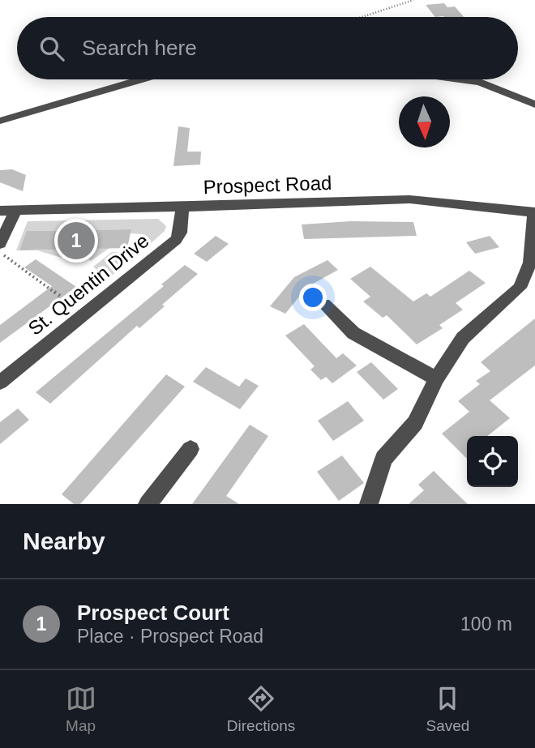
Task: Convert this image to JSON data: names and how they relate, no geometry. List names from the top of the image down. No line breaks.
{"streets":{"street":["Prospect Road","St. Quentin Drive"]},"crossings":[["Prospect Road","St. Quentin Drive"]],"north":"bottom","page":{"search":"Search here","pins":"1","heading":"Nearby","list":[{"mark":"1","name":"Prospect Court","note":"Place · Prospect Road","value":"100 m"}],"nav":["Map","Directions","Saved"]}}
